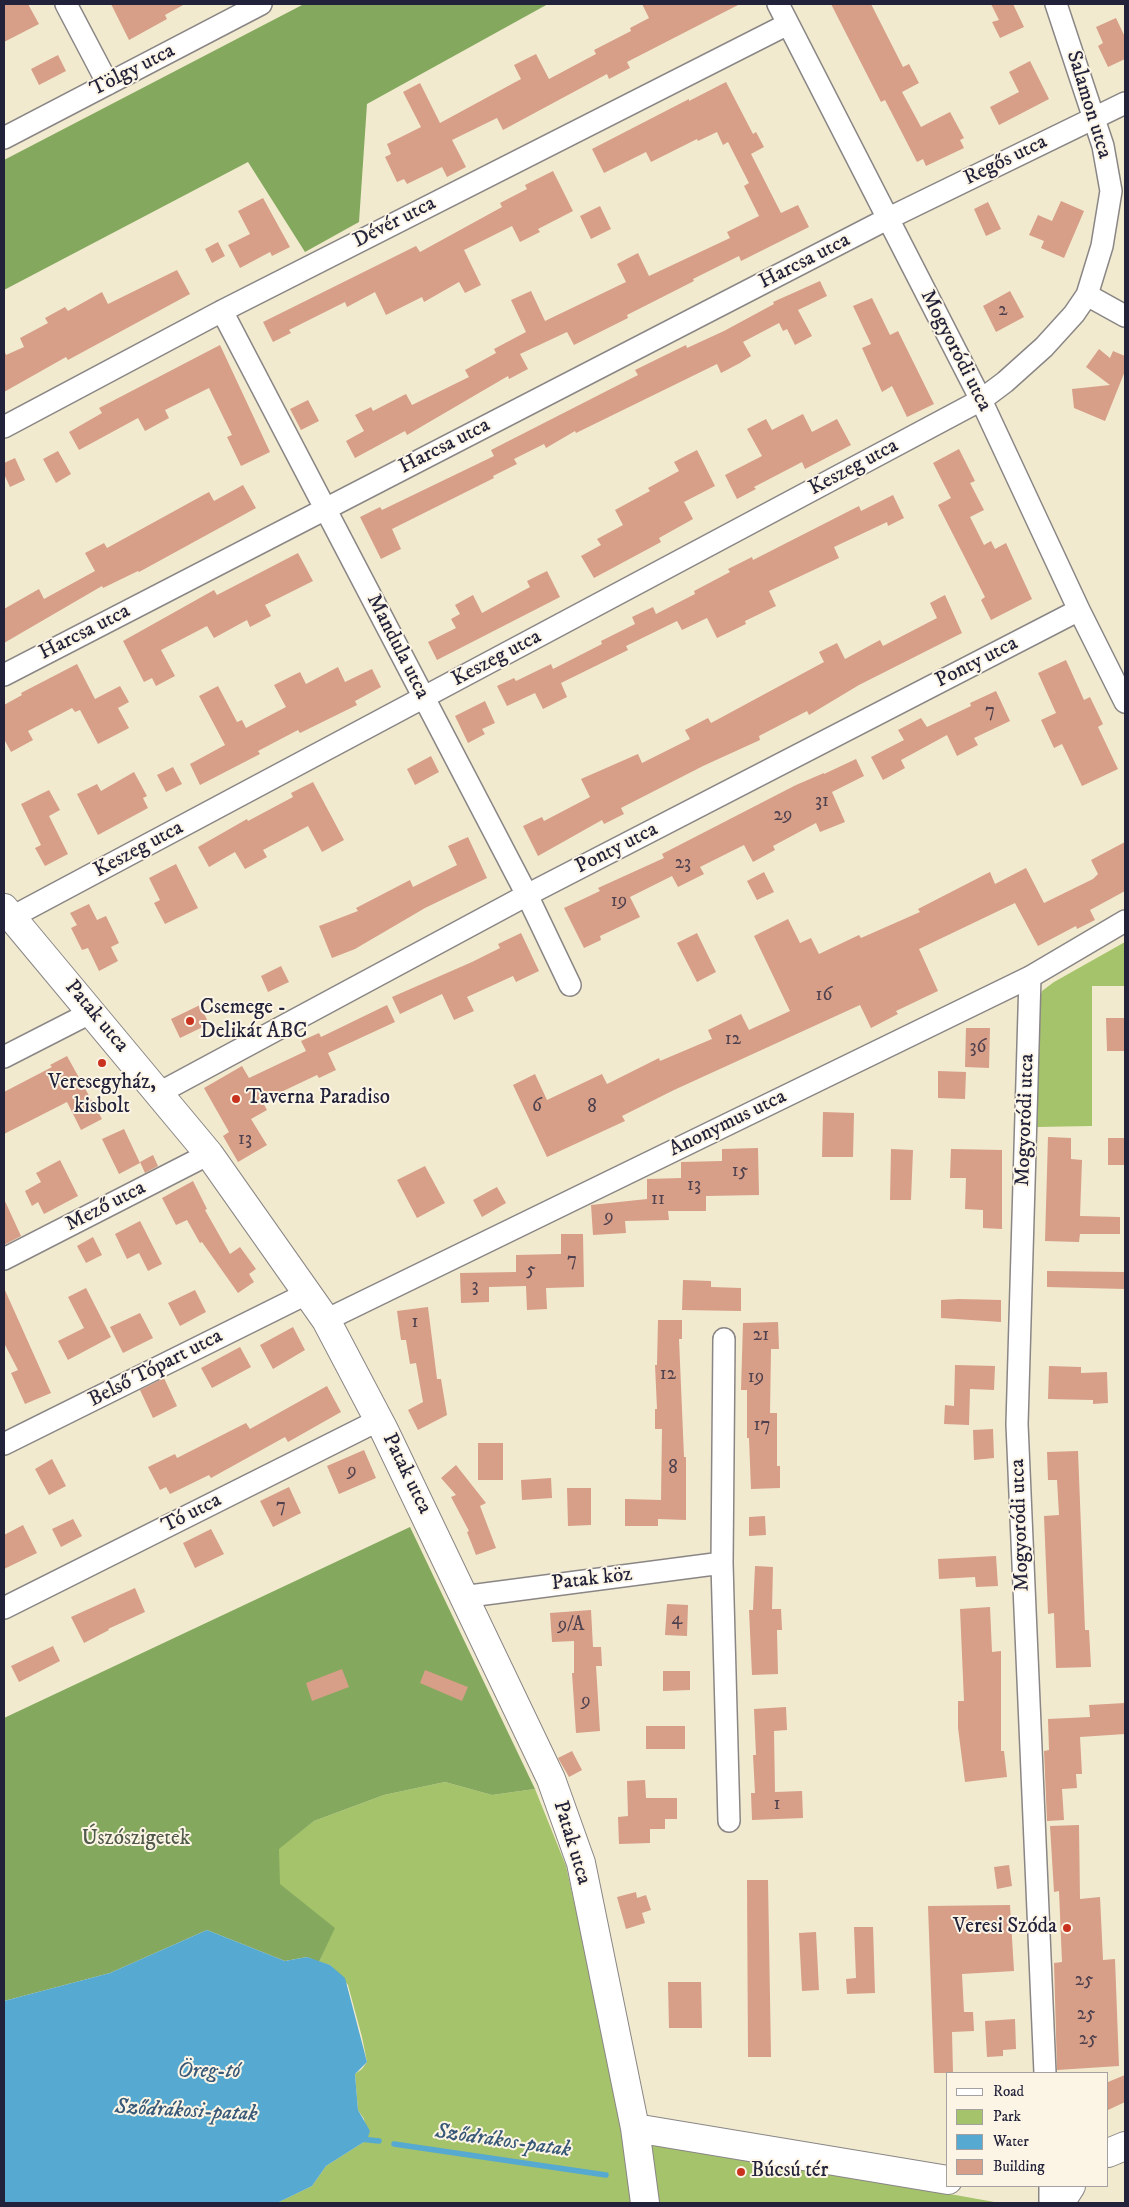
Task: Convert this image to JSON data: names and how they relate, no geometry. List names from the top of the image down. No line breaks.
{"streets":{"street":["Tölgy utca","Salamon utca","Regős utca","Dévér utca","Harcsa utca","Mogyoródi utca","Keszeg utca","Mandula utca","Ponty utca","Patak utca","Anonymus utca","Mező utca","Belső Tópart utca","Tó utca","Patak köz"]},"crossings":[["Salamon utca","Regős utca"],["Salamon utca","Mogyoródi utca"],["Salamon utca","Keszeg utca"],["Regős utca","Harcsa utca"],["Regős utca","Mogyoródi utca"],["Dévér utca","Mogyoródi utca"],["Dévér utca","Mandula utca"],["Harcsa utca","Mogyoródi utca"],["Harcsa utca","Mandula utca"],["Mogyoródi utca","Keszeg utca"],["Mogyoródi utca","Ponty utca"],["Mogyoródi utca","Anonymus utca"],["Keszeg utca","Mandula utca"],["Keszeg utca","Patak utca"],["Mandula utca","Ponty utca"],["Ponty utca","Patak utca"],["Patak utca","Anonymus utca"],["Patak utca","Mező utca"],["Patak utca","Belső Tópart utca"],["Patak utca","Tó utca"],["Patak utca","Patak köz"]],"water":["Öreg-tó","Sződrákosi-patak","Sződrákos-patak"],"parks":["Úszószigetek"],"places":["Csemege - Delikát ABC","Veresegyház, kisbolt","Taverna Paradiso","Veresi Szóda","Búcsú tér"],"house_numbers":["2","7","31","29","23","19","16","12","36","6","8","13","15","13","11","9","7","5","3","1","21","12","19","17","8","9","7","4","9/A","9","1","25","25","25"],"legend":["Road","Park","Water","Building"]}
